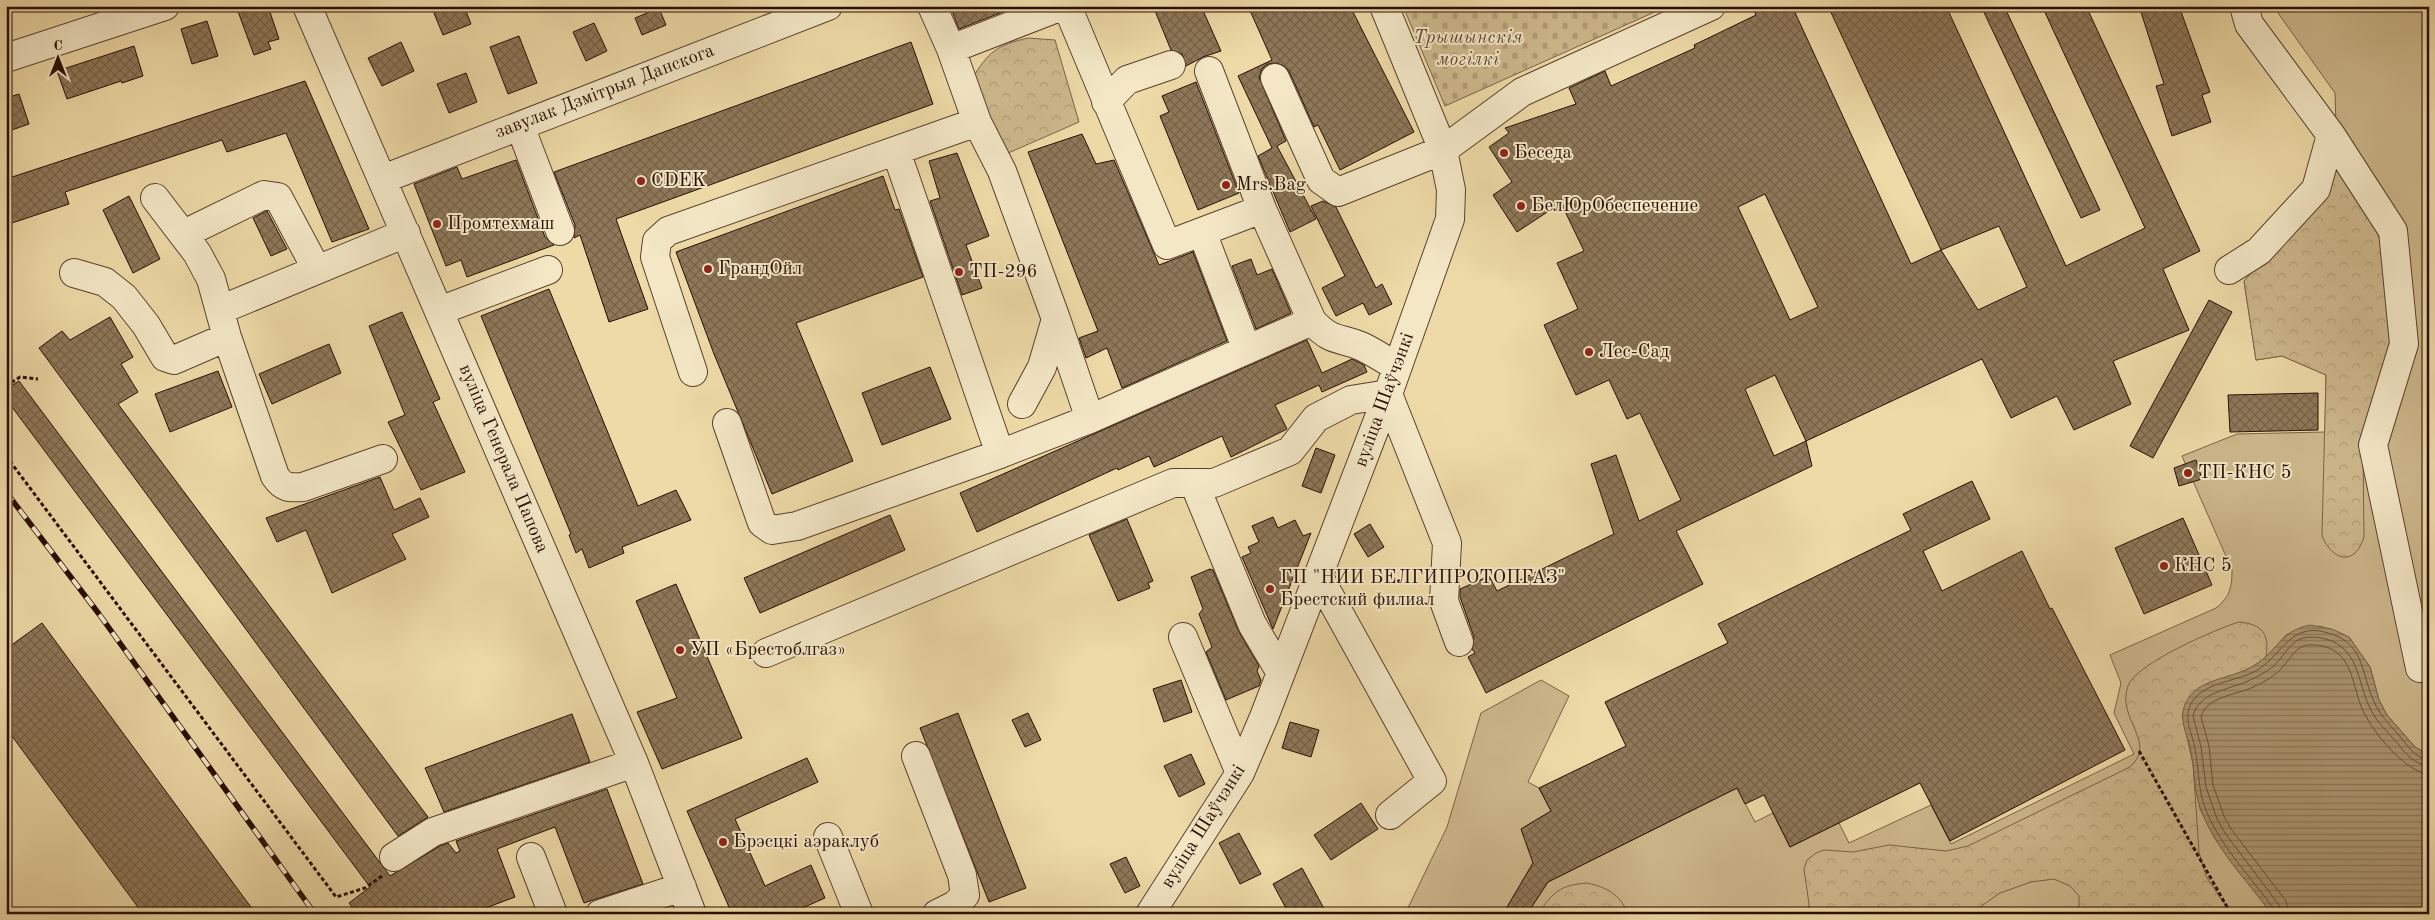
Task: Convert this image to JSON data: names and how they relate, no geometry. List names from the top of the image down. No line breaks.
{"streets":{"street":["завулак Дзмітрыя Данскога","вуліца Шаўчэнкі","вуліца Генерала Папова"]},"crossings":[["завулак Дзмітрыя Данскога","вуліца Генерала Папова"]],"parks":["Трышынскія могілкі"],"places":["Беседа","CDEK","Mrs.Bag","БелЮрОбеспечение","Промтехмаш","ГрандОйл","ТП-296","Лес-Сад","ТП-КНС 5","КНС 5","ГП \"НИИ БЕЛГИПРОТОПГАЗ\" Брестский филиал","УП «Брестоблгаз»","Брэсцкі аэраклуб"],"north":"top"}
